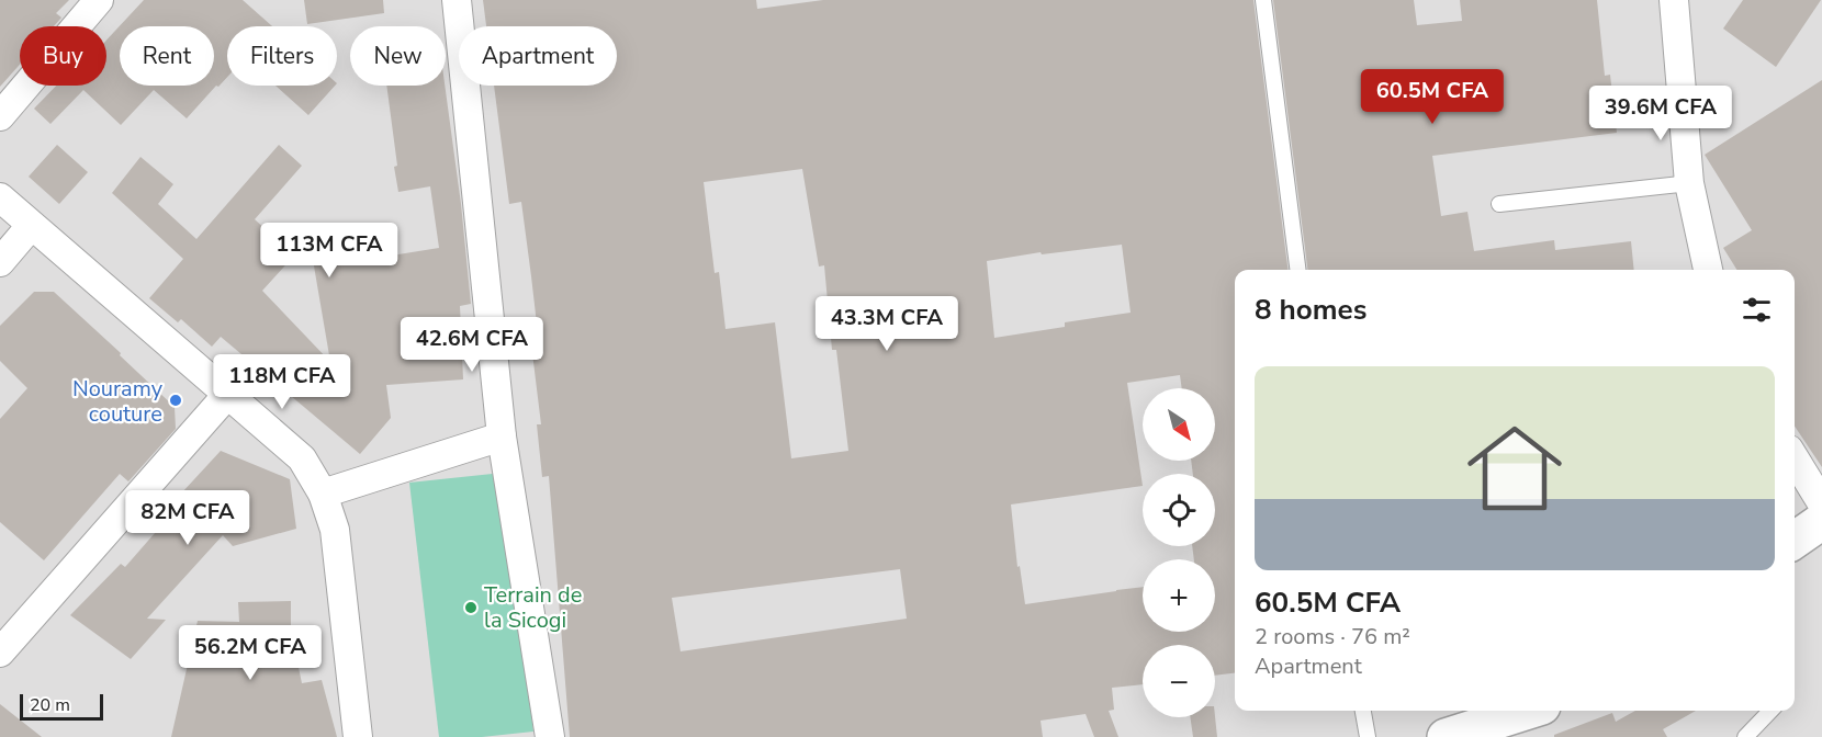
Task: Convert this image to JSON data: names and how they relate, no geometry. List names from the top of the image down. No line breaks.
{"places":["Nouramy couture","Terrain de la Sicogi"],"scale_bar":"20 m","north":"bottom right","page":{"chip":["Buy","Rent","Filters","New","Apartment"],"price":["60.5M CFA","39.6M CFA","113M CFA","43.3M CFA","42.6M CFA","118M CFA","82M CFA","56.2M CFA"],"heading":"8 homes","list":[{"name":"60.5M CFA","note":"2 rooms · 76 m² · Apartment"}],"map_buttons":["+","−"],"scale":"20 m"}}
